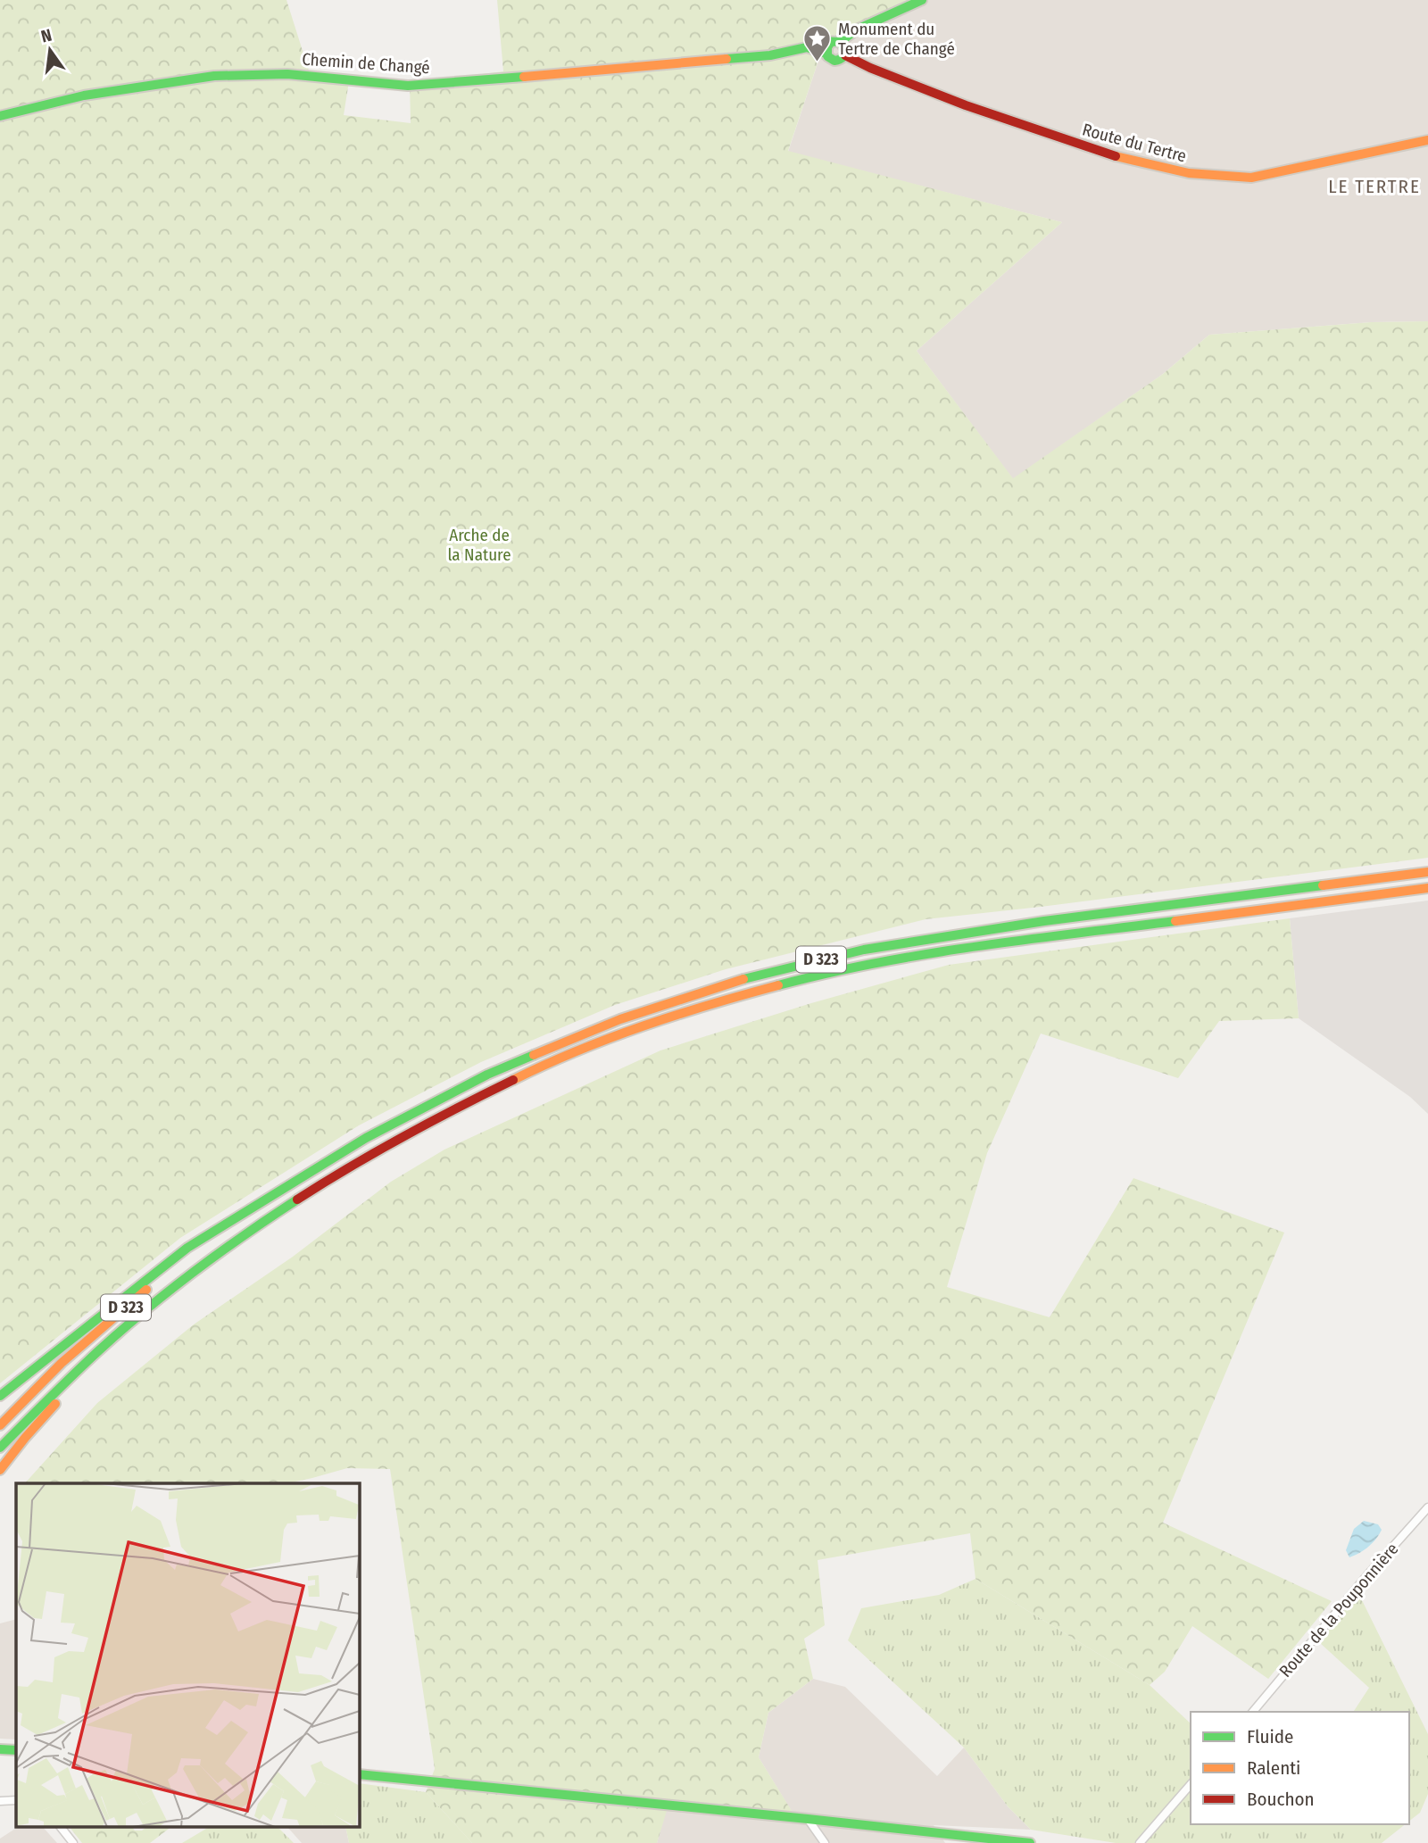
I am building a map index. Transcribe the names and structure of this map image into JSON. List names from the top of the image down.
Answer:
{
  "streets": {
    "main road": ["Chemin de Changé", "Route du Tertre", "D 323"],
    "street": ["Route de la Pouponnière"]
  },
  "crossings": [
    ["Chemin de Changé", "Route du Tertre"]
  ],
  "districts": ["LE TERTRE"],
  "parks": ["Arche de la Nature"],
  "places": {
    "place": ["Monument du Tertre de Changé"]
  },
  "legend": ["Fluide", "Ralenti", "Bouchon"],
  "north": "top"
}
